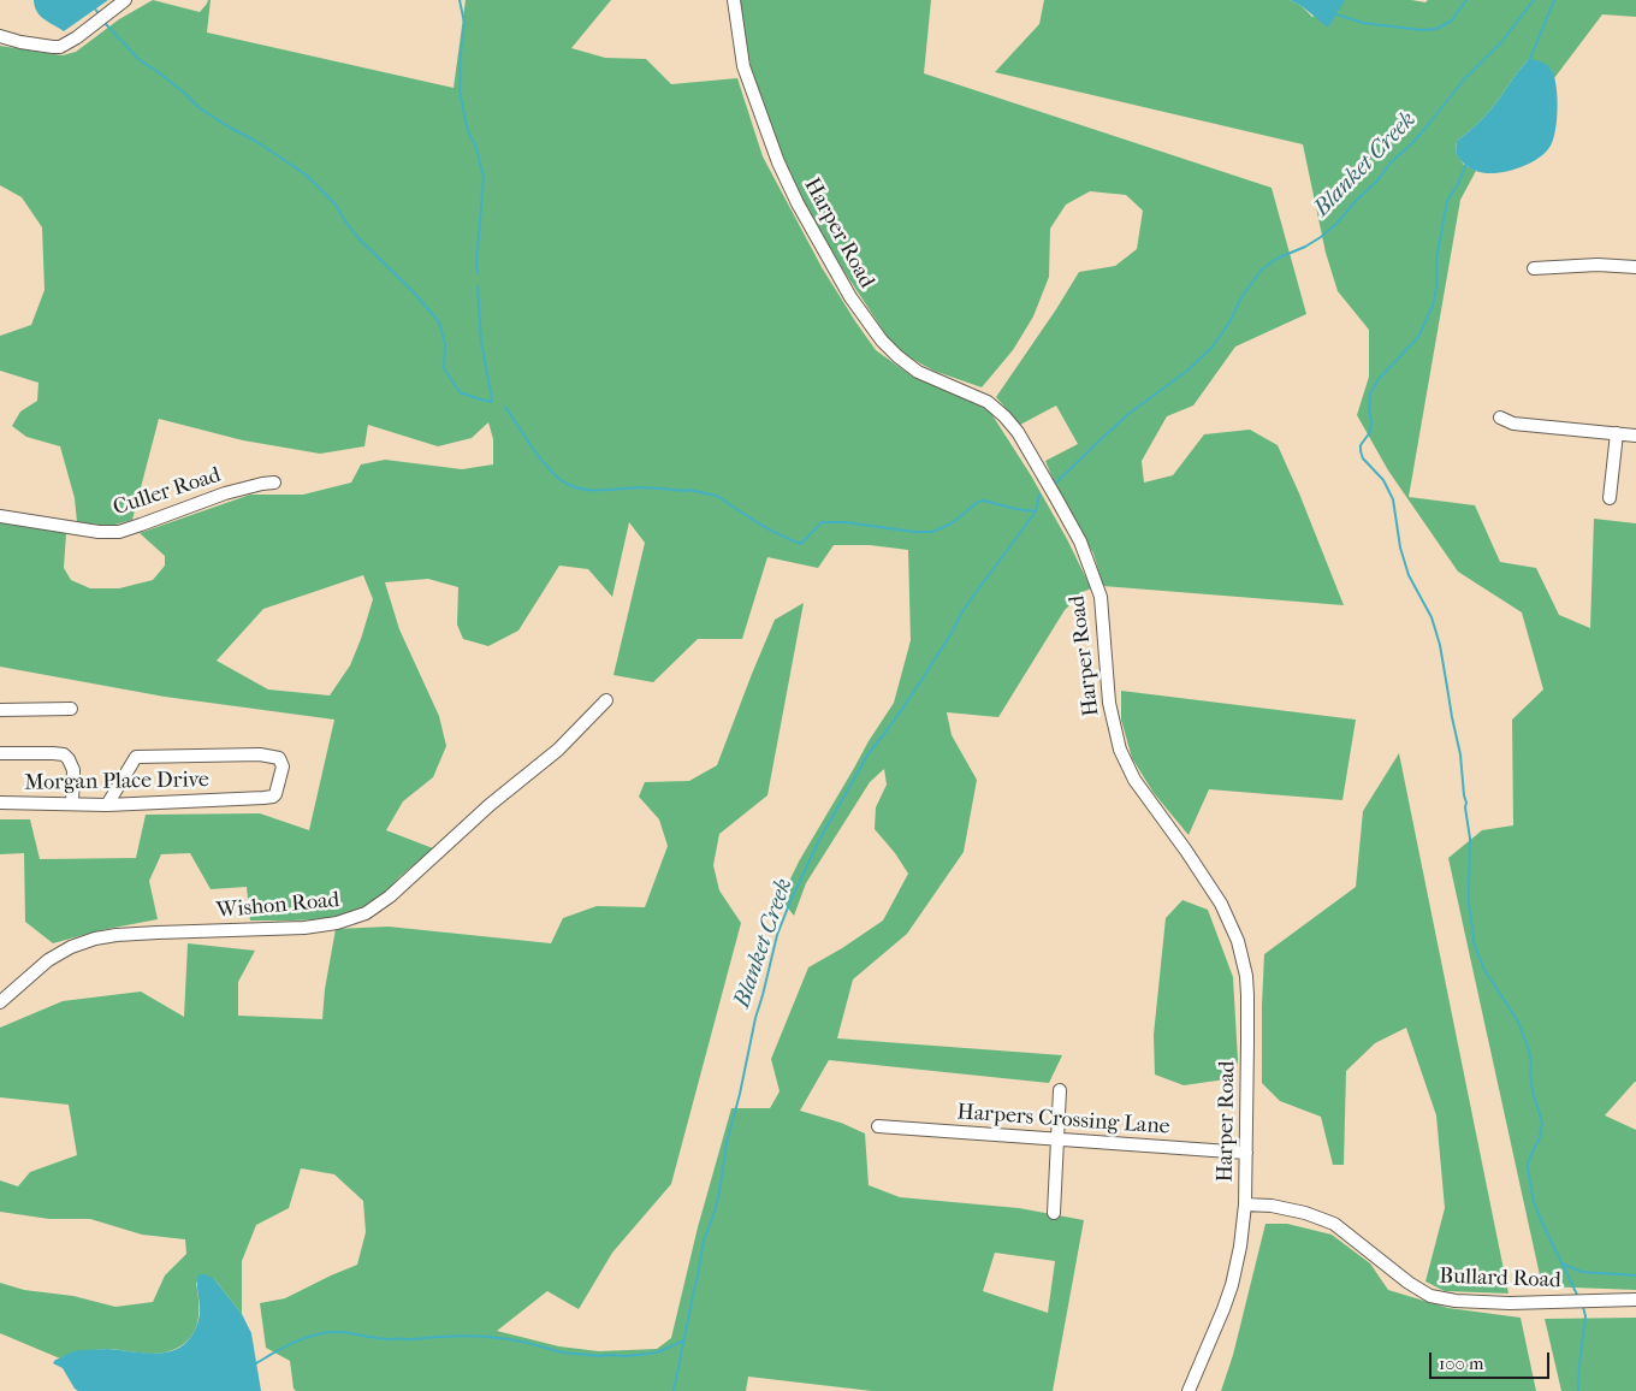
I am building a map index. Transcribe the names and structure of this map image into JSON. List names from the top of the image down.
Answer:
{
  "streets": {
    "street": [
      "Harper Road",
      "Culler Road",
      "Morgan Place Drive",
      "Wishon Road",
      "Harpers Crossing Lane",
      "Bullard Road"
    ]
  },
  "crossings": [
    ["Harper Road", "Harpers Crossing Lane"],
    ["Harper Road", "Bullard Road"]
  ],
  "water": ["Blanket Creek"],
  "scale_bar": "100 m"
}
